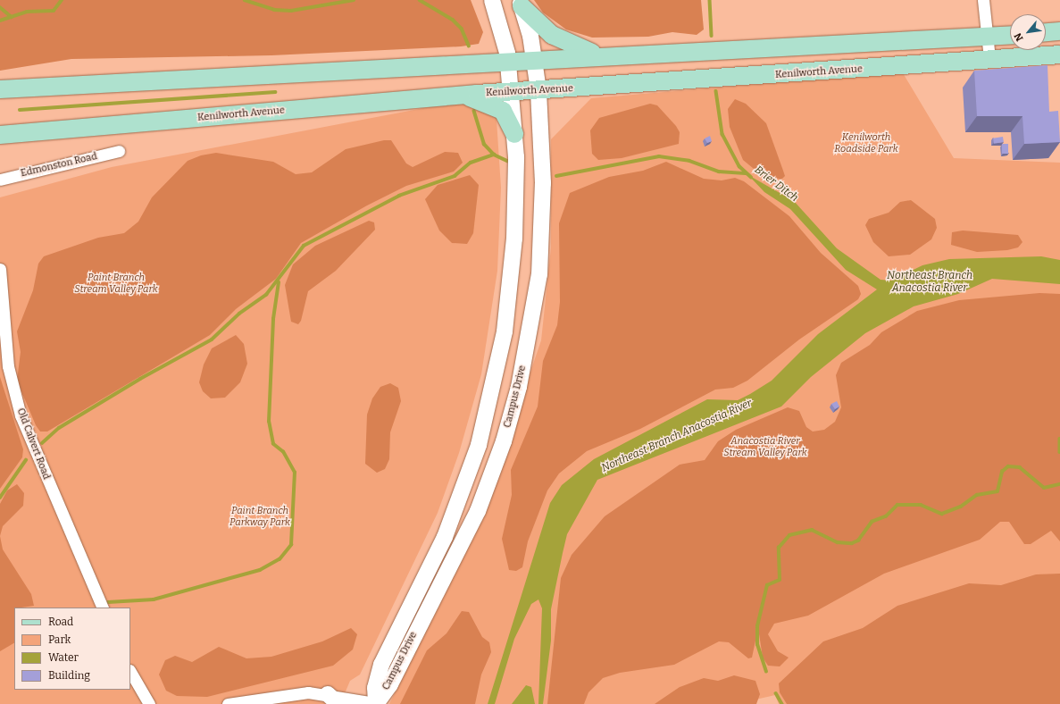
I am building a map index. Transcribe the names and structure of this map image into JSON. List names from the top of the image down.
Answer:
{
  "streets": {
    "main road": ["Kenilworth Avenue", "Campus Drive"],
    "street": ["Edmonston Road", "Old Calvert Road"]
  },
  "crossings": [
    ["Kenilworth Avenue", "Campus Drive"]
  ],
  "water": ["Brier Ditch", "Northeast Branch Anacostia River"],
  "parks": [
    "Kenilworth Roadside Park",
    "Paint Branch Stream Valley Park",
    "Anacostia River Stream Valley Park",
    "Paint Branch Parkway Park"
  ],
  "legend": [
    "Road",
    "Park",
    "Water",
    "Building"
  ],
  "north": "bottom left"
}
